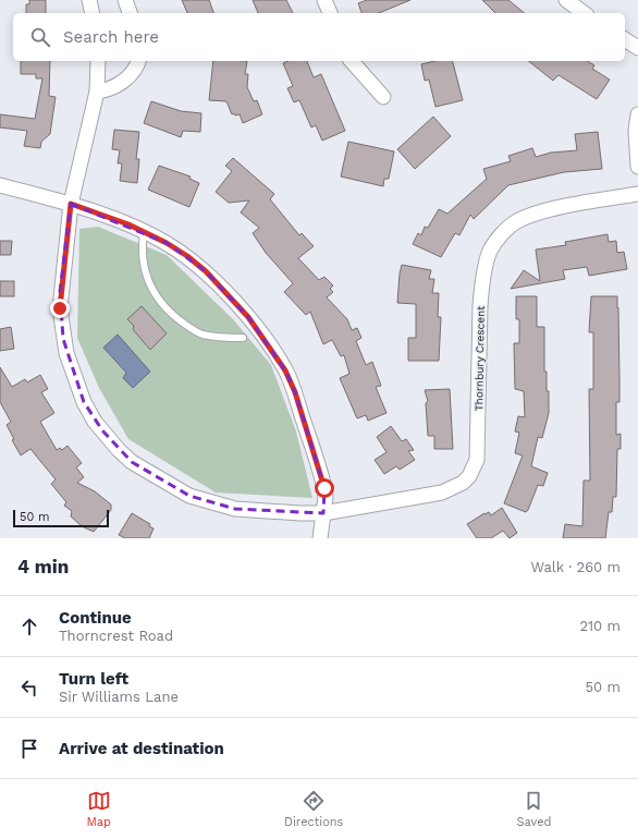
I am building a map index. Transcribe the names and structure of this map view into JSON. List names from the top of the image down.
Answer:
{
  "streets": {
    "street": ["Thornbury Crescent"]
  },
  "scale_bar": "50 m",
  "page": {
    "search": "Search here",
    "scale": "50 m",
    "heading": ["4 min", "Walk · 260 m"],
    "list": [
      ["Continue", "Thorncrest Road", "210 m"],
      ["Turn left", "Sir Williams Lane", "50 m"],
      "Arrive at destination"
    ],
    "nav": ["Map", "Directions", "Saved"]
  }
}
